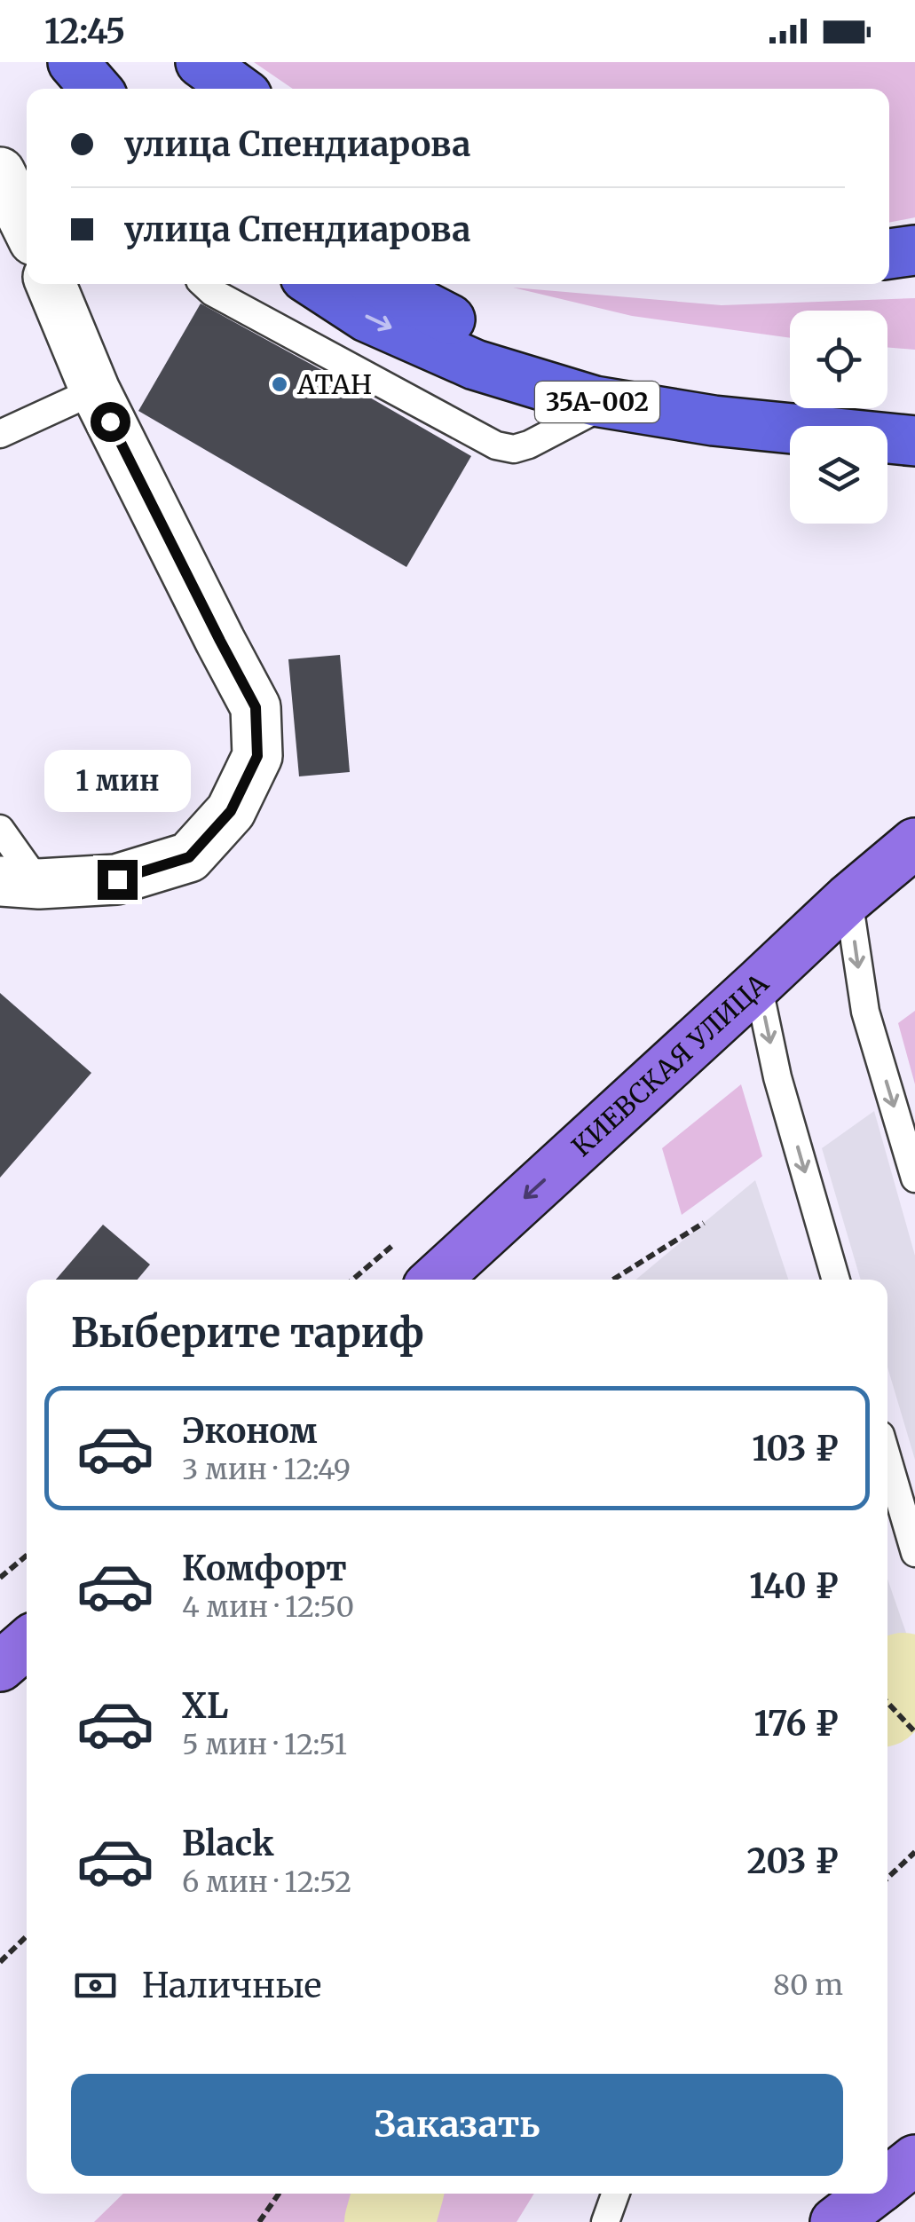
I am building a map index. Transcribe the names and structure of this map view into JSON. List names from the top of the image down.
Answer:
{
  "streets": {
    "highway": ["35А-002"],
    "main road": ["КИЕВСКАЯ УЛИЦА"]
  },
  "one_way": ["КИЕВСКАЯ УЛИЦА"],
  "places": ["АТАН"],
  "page": {
    "status": "12:45",
    "banner": ["улица Спендиарова", "улица Спендиарова"],
    "bubble": "1 мин",
    "heading": "Выберите тариф",
    "list": [
      {
        "name": "Эконом",
        "note": "3 мин · 12:49",
        "value": "103 ₽"
      },
      {
        "name": "Комфорт",
        "note": "4 мин · 12:50",
        "value": "140 ₽"
      },
      {
        "name": "XL",
        "note": "5 мин · 12:51",
        "value": "176 ₽"
      },
      {
        "name": "Black",
        "note": "6 мин · 12:52",
        "value": "203 ₽"
      }
    ],
    "pay": ["Наличные", "80 m"],
    "buttons": "Заказать"
  }
}
